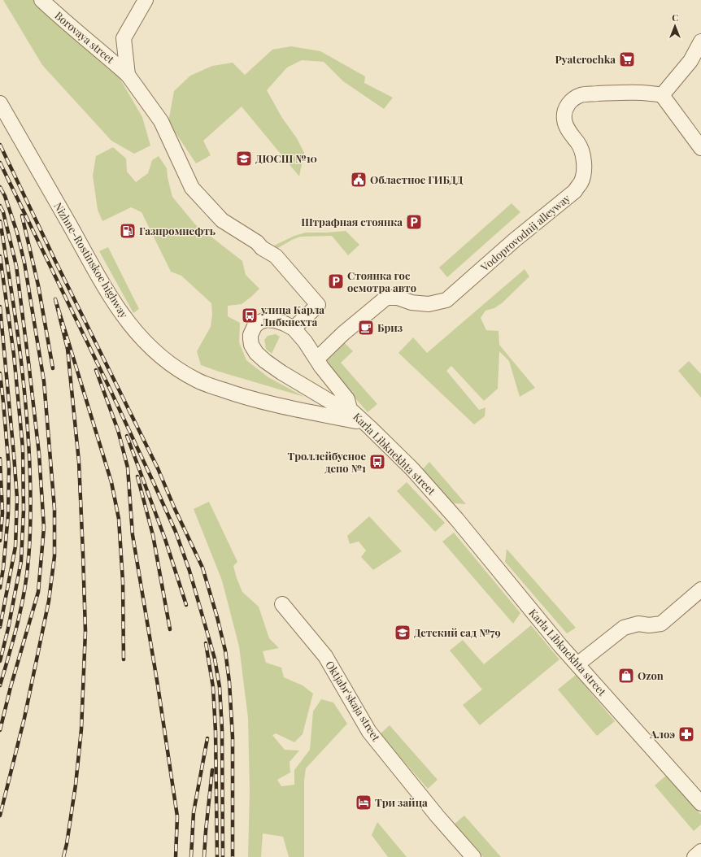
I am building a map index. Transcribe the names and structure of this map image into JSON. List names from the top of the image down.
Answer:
{
  "streets": {
    "street": [
      "Borovaya street",
      "Vodoprovodnij alleyway",
      "Nizhne-Rostinskoe highway",
      "Karla Libknekhta street",
      "Oktjabr'skaja street"
    ]
  },
  "crossings": [
    ["Vodoprovodnij alleyway", "Karla Libknekhta street"],
    ["Nizhne-Rostinskoe highway", "Karla Libknekhta street"]
  ],
  "places": {
    "supermarket": ["Pyaterochka"],
    "school or university": ["ДЮСШ №10", "Детский сад №79"],
    "public building": ["Областное ГИБДД"],
    "parking": ["Штрафная стоянка", "Стоянка гос осмотра авто"],
    "fuel station": ["Газпромнефть"],
    "bus stop": ["улица Карла Либкнехта", "Троллейбусное депо №1"],
    "cafe": ["Бриз"],
    "shop": ["Ozon"],
    "pharmacy": ["Алоэ"],
    "hotel": ["Три зайца"]
  },
  "north": "top"
}
